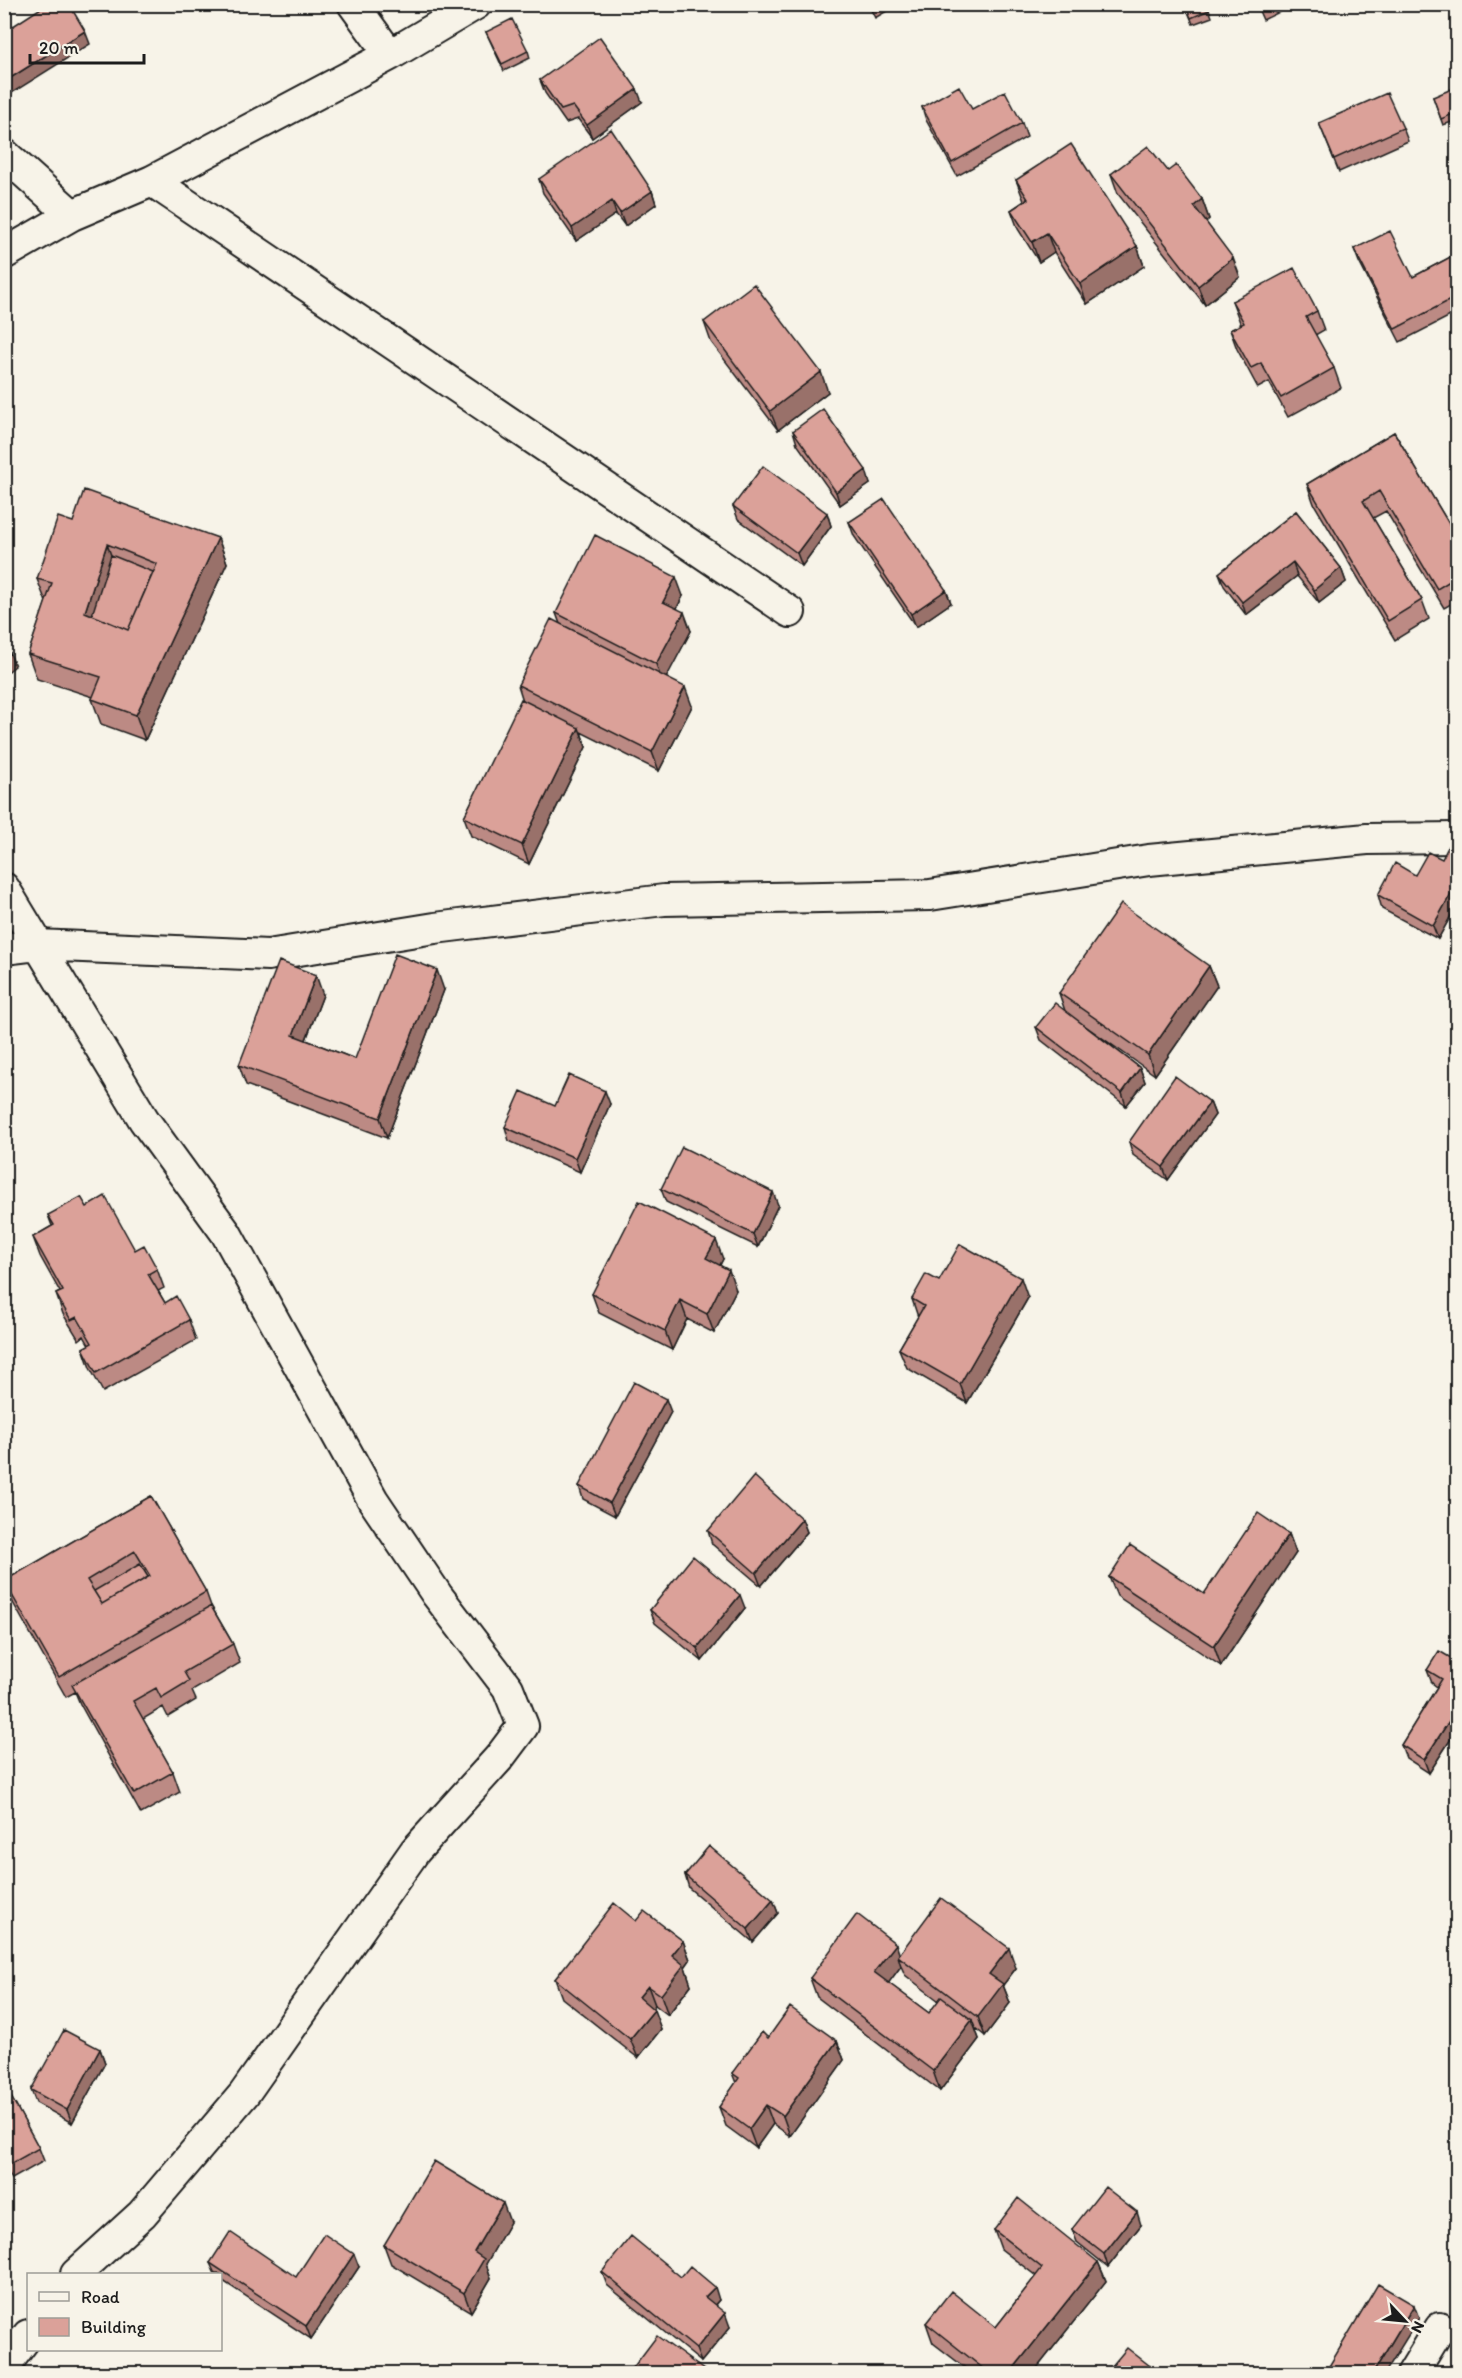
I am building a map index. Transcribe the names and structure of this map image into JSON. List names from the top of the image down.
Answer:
{
  "legend": ["Road", "Building"],
  "scale_bar": "20 m",
  "north": "bottom right"
}
